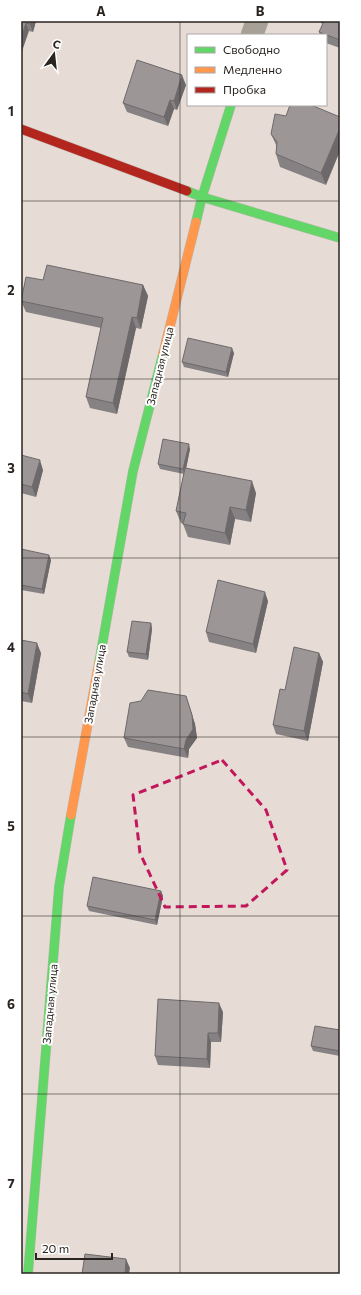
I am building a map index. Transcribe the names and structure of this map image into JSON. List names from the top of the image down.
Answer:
{
  "streets": {
    "street": ["Западная улица"]
  },
  "legend": ["Свободно", "Медленно", "Пробка"],
  "scale_bar": "20 m",
  "north": "top",
  "grid": {
    "columns": ["A", "B"],
    "rows": [
      "1",
      "2",
      "3",
      "4",
      "5",
      "6",
      "7"
    ]
  }
}
